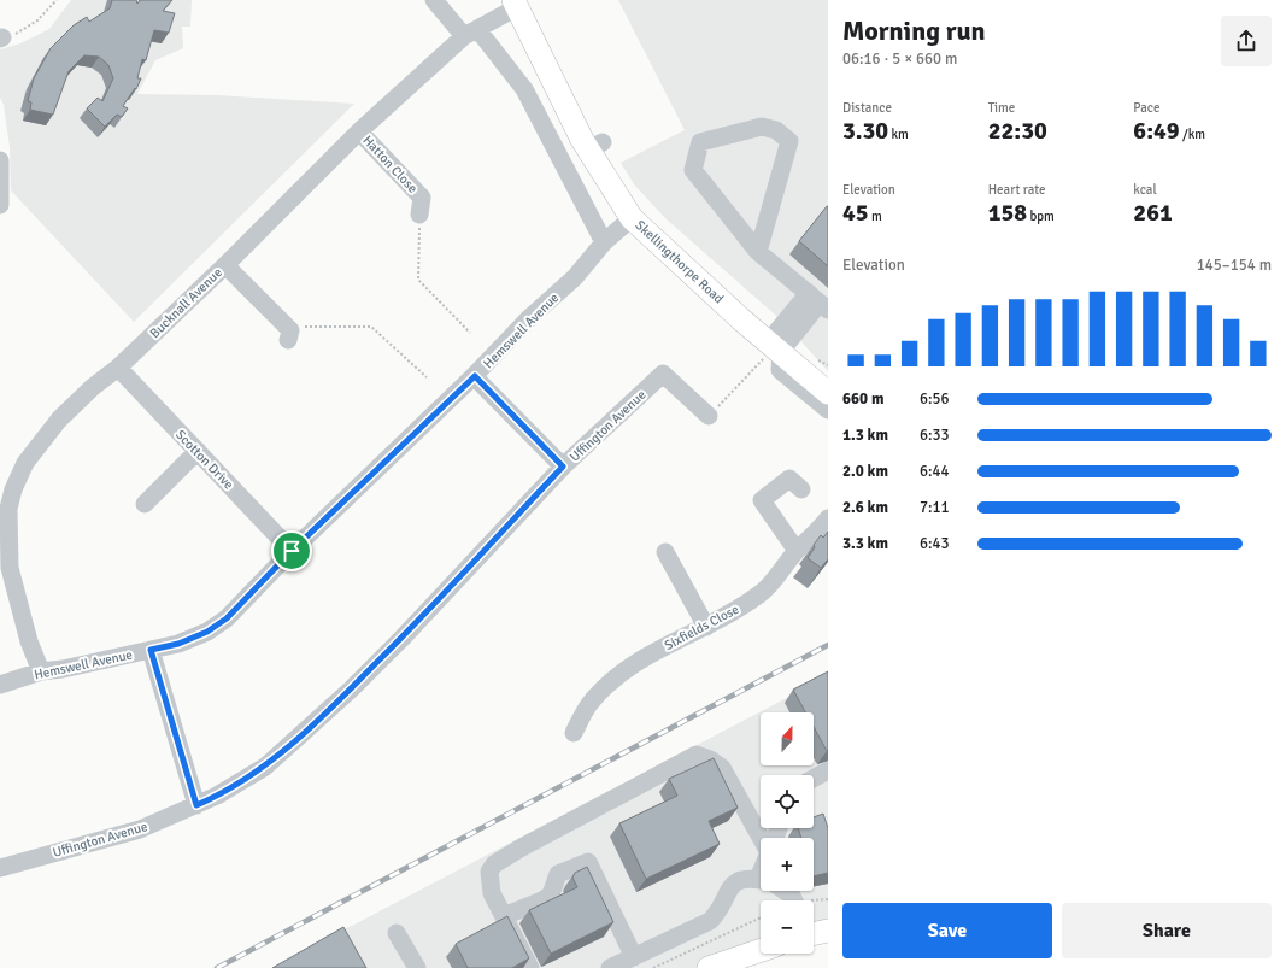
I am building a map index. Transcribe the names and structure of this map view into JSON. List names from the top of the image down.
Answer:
{
  "streets": {
    "main road": ["Skellingthorpe Road"],
    "street": [
      "Hatton Close",
      "Bucknall Avenue",
      "Hemswell Avenue",
      "Uffington Avenue",
      "Scotton Drive",
      "Sixfields Close"
    ]
  },
  "crossings": [
    ["Hatton Close", "Bucknall Avenue"],
    ["Skellingthorpe Road", "Bucknall Avenue"],
    ["Skellingthorpe Road", "Hemswell Avenue"],
    ["Bucknall Avenue", "Hemswell Avenue"],
    ["Bucknall Avenue", "Scotton Drive"],
    ["Hemswell Avenue", "Scotton Drive"]
  ],
  "north": "top",
  "page": {
    "heading": ["Morning run", "06:16 · 5 × 660 m"],
    "stats": [
      ["Distance", "3.30 km"],
      ["Time", "22:30"],
      ["Pace", "6:49 /km"],
      ["Elevation", "45 m"],
      ["Heart rate", "158 bpm"],
      ["kcal", "261"]
    ],
    "chart": ["Elevation", "145–154 m"],
    "list": [
      {
        "name": "660 m",
        "note": "6:56"
      },
      {
        "name": "1.3 km",
        "note": "6:33"
      },
      {
        "name": "2.0 km",
        "note": "6:44"
      },
      {
        "name": "2.6 km",
        "note": "7:11"
      },
      {
        "name": "3.3 km",
        "note": "6:43"
      }
    ],
    "map_buttons": ["+", "−"],
    "buttons": ["Save", "Share"]
  }
}
